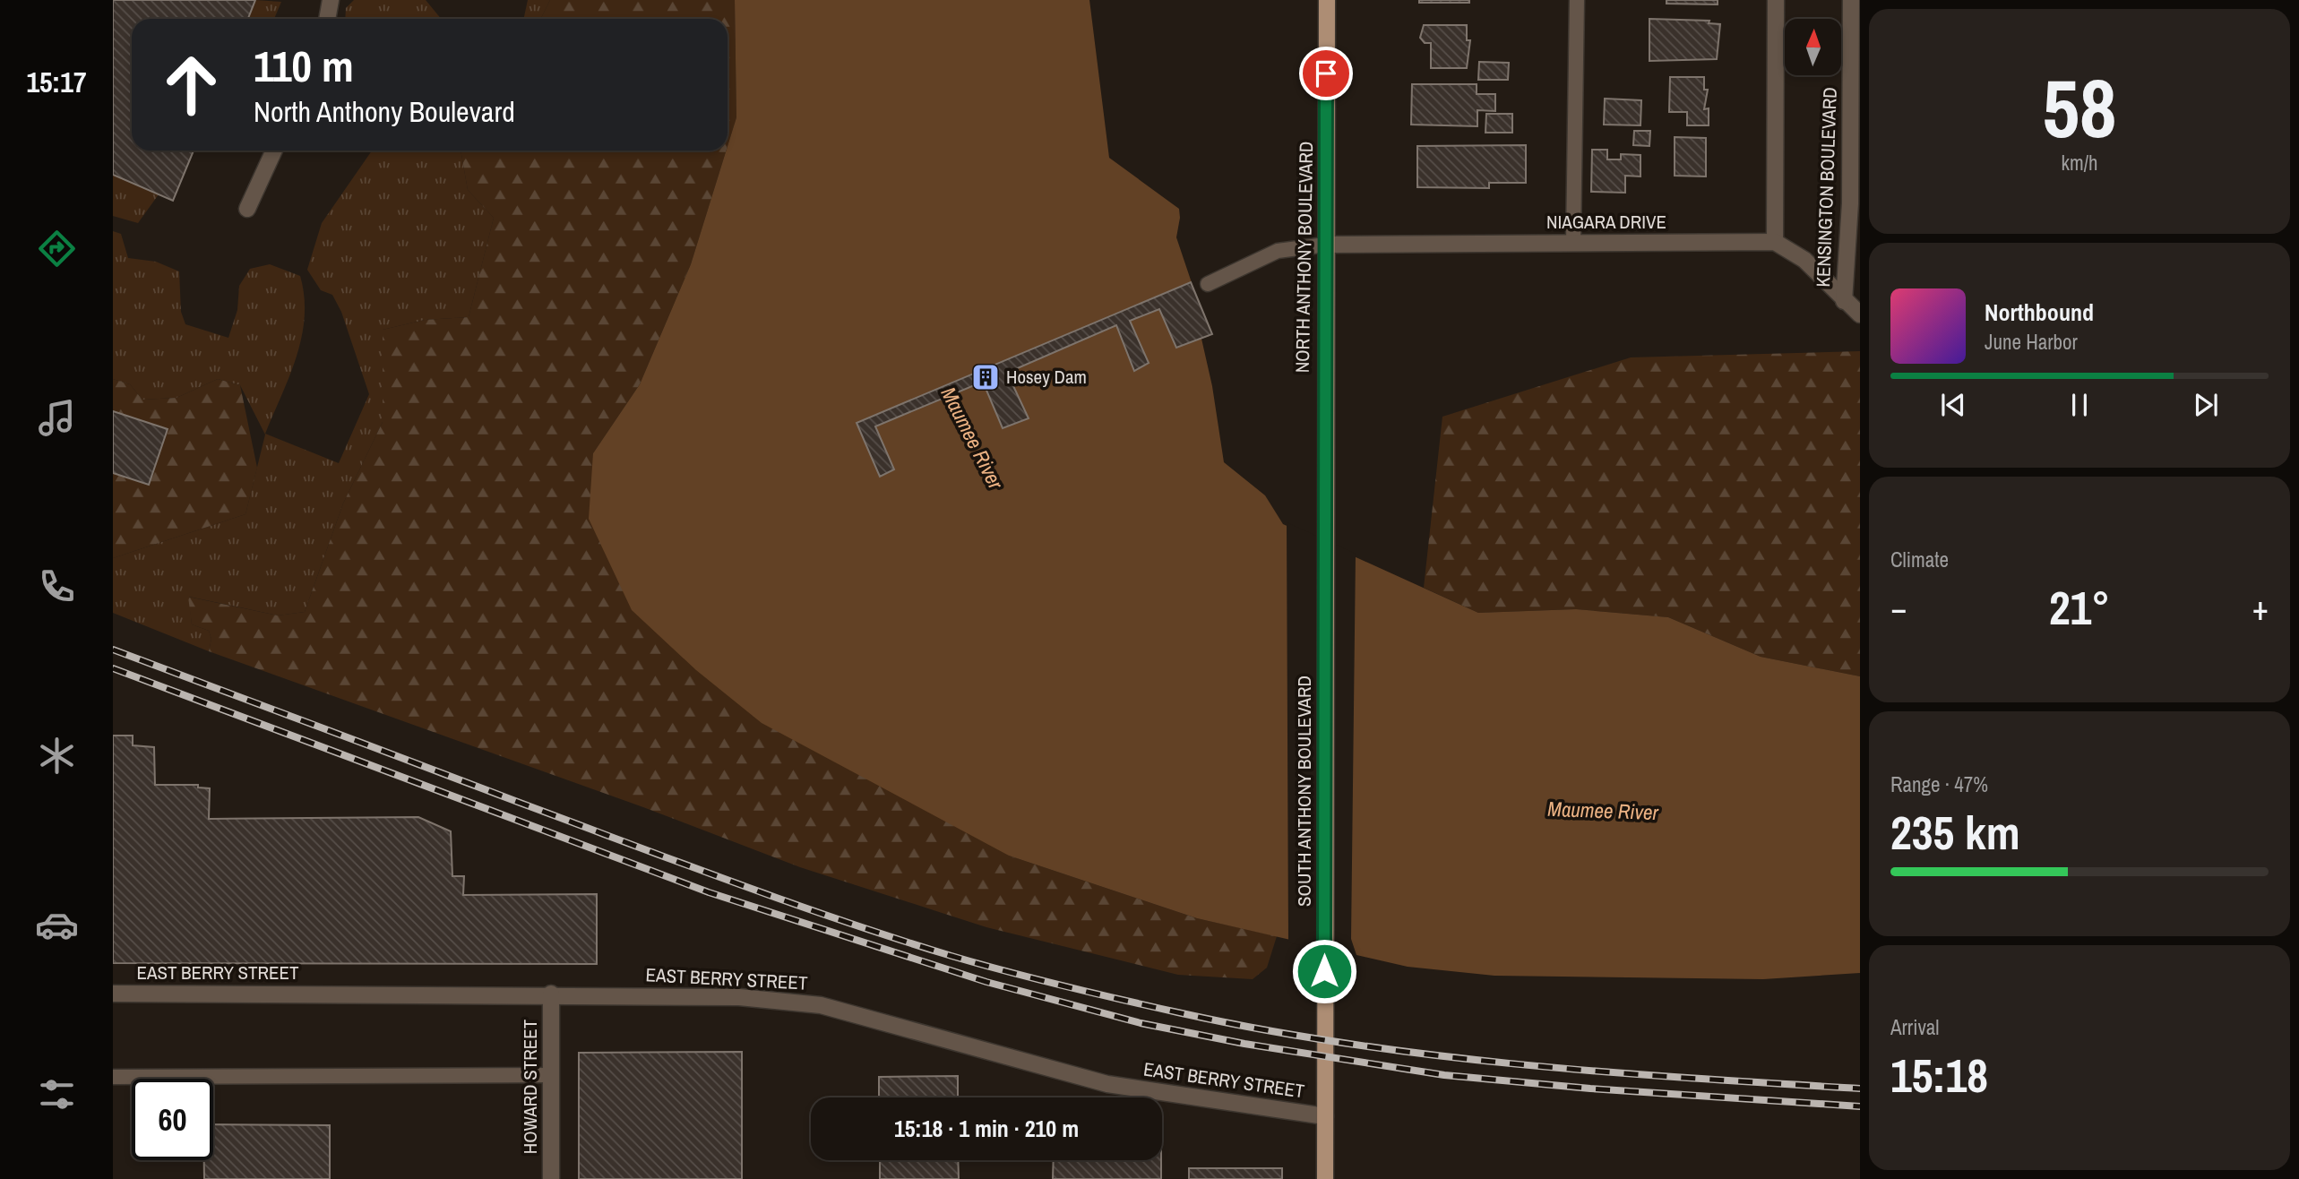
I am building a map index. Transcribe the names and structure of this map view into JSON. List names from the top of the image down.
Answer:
{
  "streets": {
    "main road": ["NORTH ANTHONY BOULEVARD", "SOUTH ANTHONY BOULEVARD"],
    "street": [
      "KENSINGTON BOULEVARD",
      "NIAGARA DRIVE",
      "EAST BERRY STREET",
      "HOWARD STREET"
    ]
  },
  "crossings": [
    ["NIAGARA DRIVE", "NORTH ANTHONY BOULEVARD"],
    ["NORTH ANTHONY BOULEVARD", "SOUTH ANTHONY BOULEVARD"],
    ["SOUTH ANTHONY BOULEVARD", "EAST BERRY STREET"],
    ["EAST BERRY STREET", "HOWARD STREET"]
  ],
  "water": ["Maumee River"],
  "places": {
    "building": ["Hosey Dam"]
  },
  "north": "top",
  "page": {
    "tabs": "15:17",
    "tile": [
      ["58", "km/h"],
      "Climate",
      ["Range · 47%", "235 km"],
      ["Arrival", "15:18"]
    ],
    "turn": ["110 m", "North Anthony Boulevard"],
    "song": ["Northbound", "June Harbor"],
    "heat": ["−", "21°", "+"],
    "limit": "60",
    "trip": "15:18 · 1 min · 210 m"
  }
}
